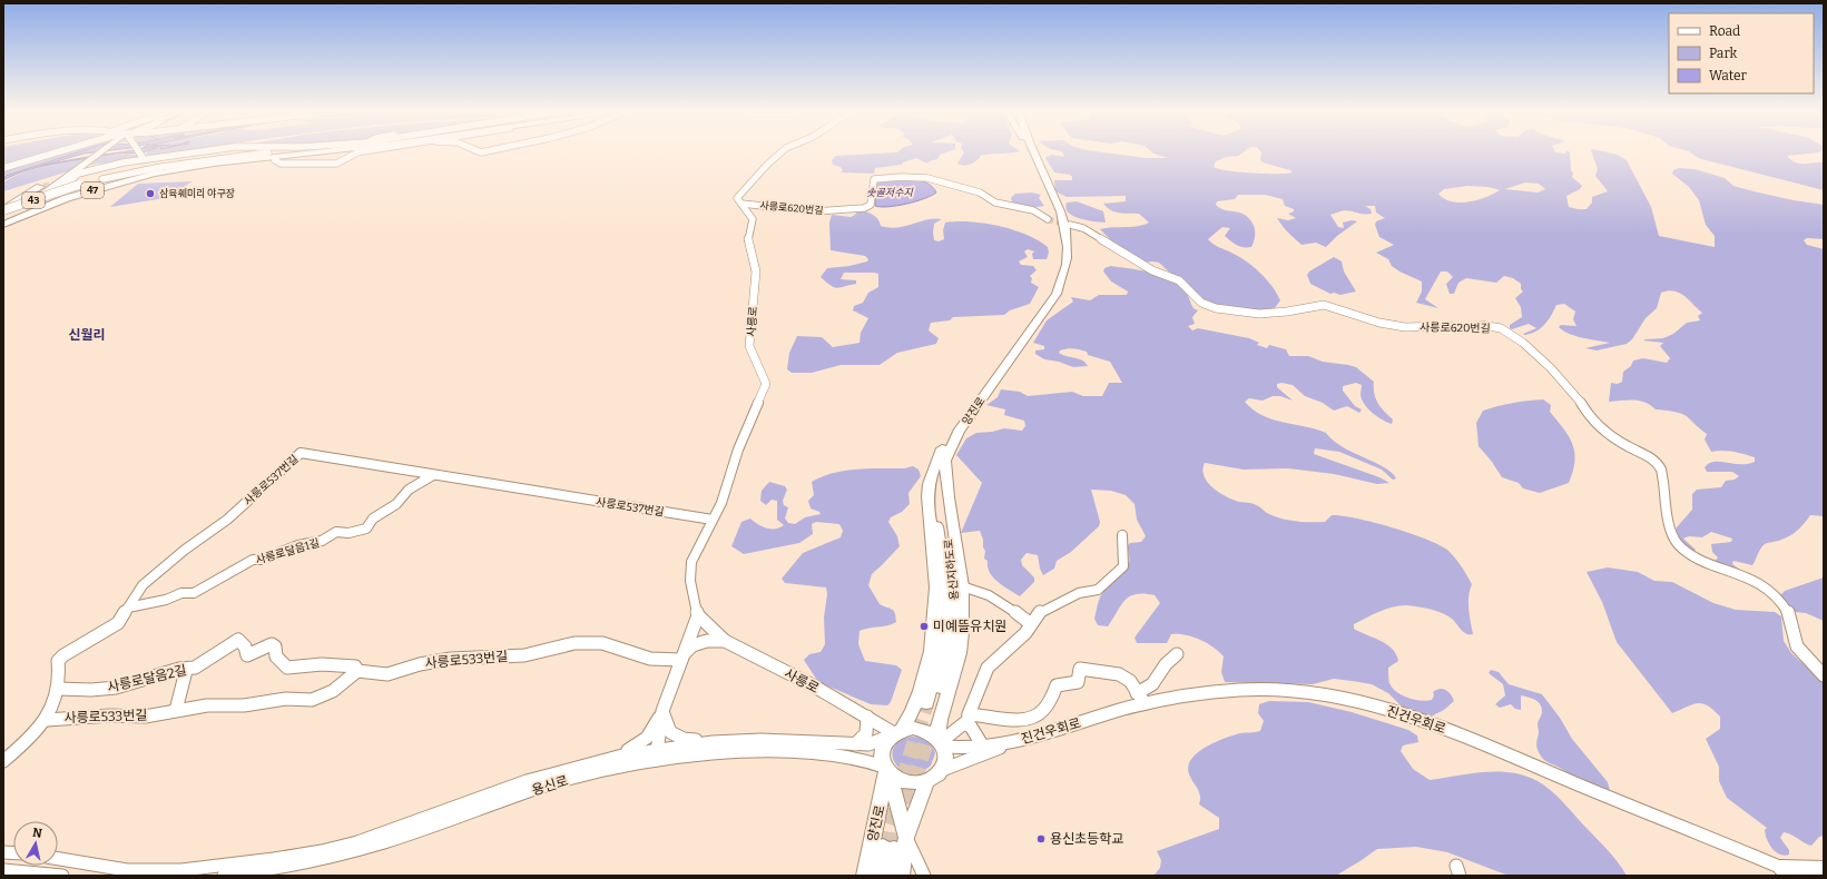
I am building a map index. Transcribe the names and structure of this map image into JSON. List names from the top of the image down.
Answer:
{
  "streets": {
    "highway": ["47", "43"],
    "main road": ["양진로", "용신지하도로"],
    "street": [
      "사릉로620번길",
      "사릉로",
      "사릉로537번길",
      "사릉로달음1길",
      "사릉로533번길",
      "사릉로달음2길",
      "진건우회로",
      "용신로"
    ]
  },
  "crossings": [
    ["사릉로620번길", "사릉로"],
    ["사릉로", "양진로"],
    ["사릉로", "사릉로537번길"],
    ["사릉로", "진건우회로"],
    ["사릉로", "용신로"],
    ["양진로", "용신지하도로"],
    ["양진로", "진건우회로"],
    ["양진로", "용신로"],
    ["사릉로537번길", "사릉로달음1길"],
    ["사릉로537번길", "사릉로533번길"],
    ["사릉로537번길", "사릉로달음2길"],
    ["사릉로533번길", "사릉로달음2길"],
    ["진건우회로", "용신로"]
  ],
  "districts": ["신월리"],
  "water": ["솟골저수지"],
  "places": ["삼육훼미리 야구장", "미예뜰유치원", "용신초등학교"],
  "legend": ["Road", "Park", "Water"],
  "north": "top"
}
